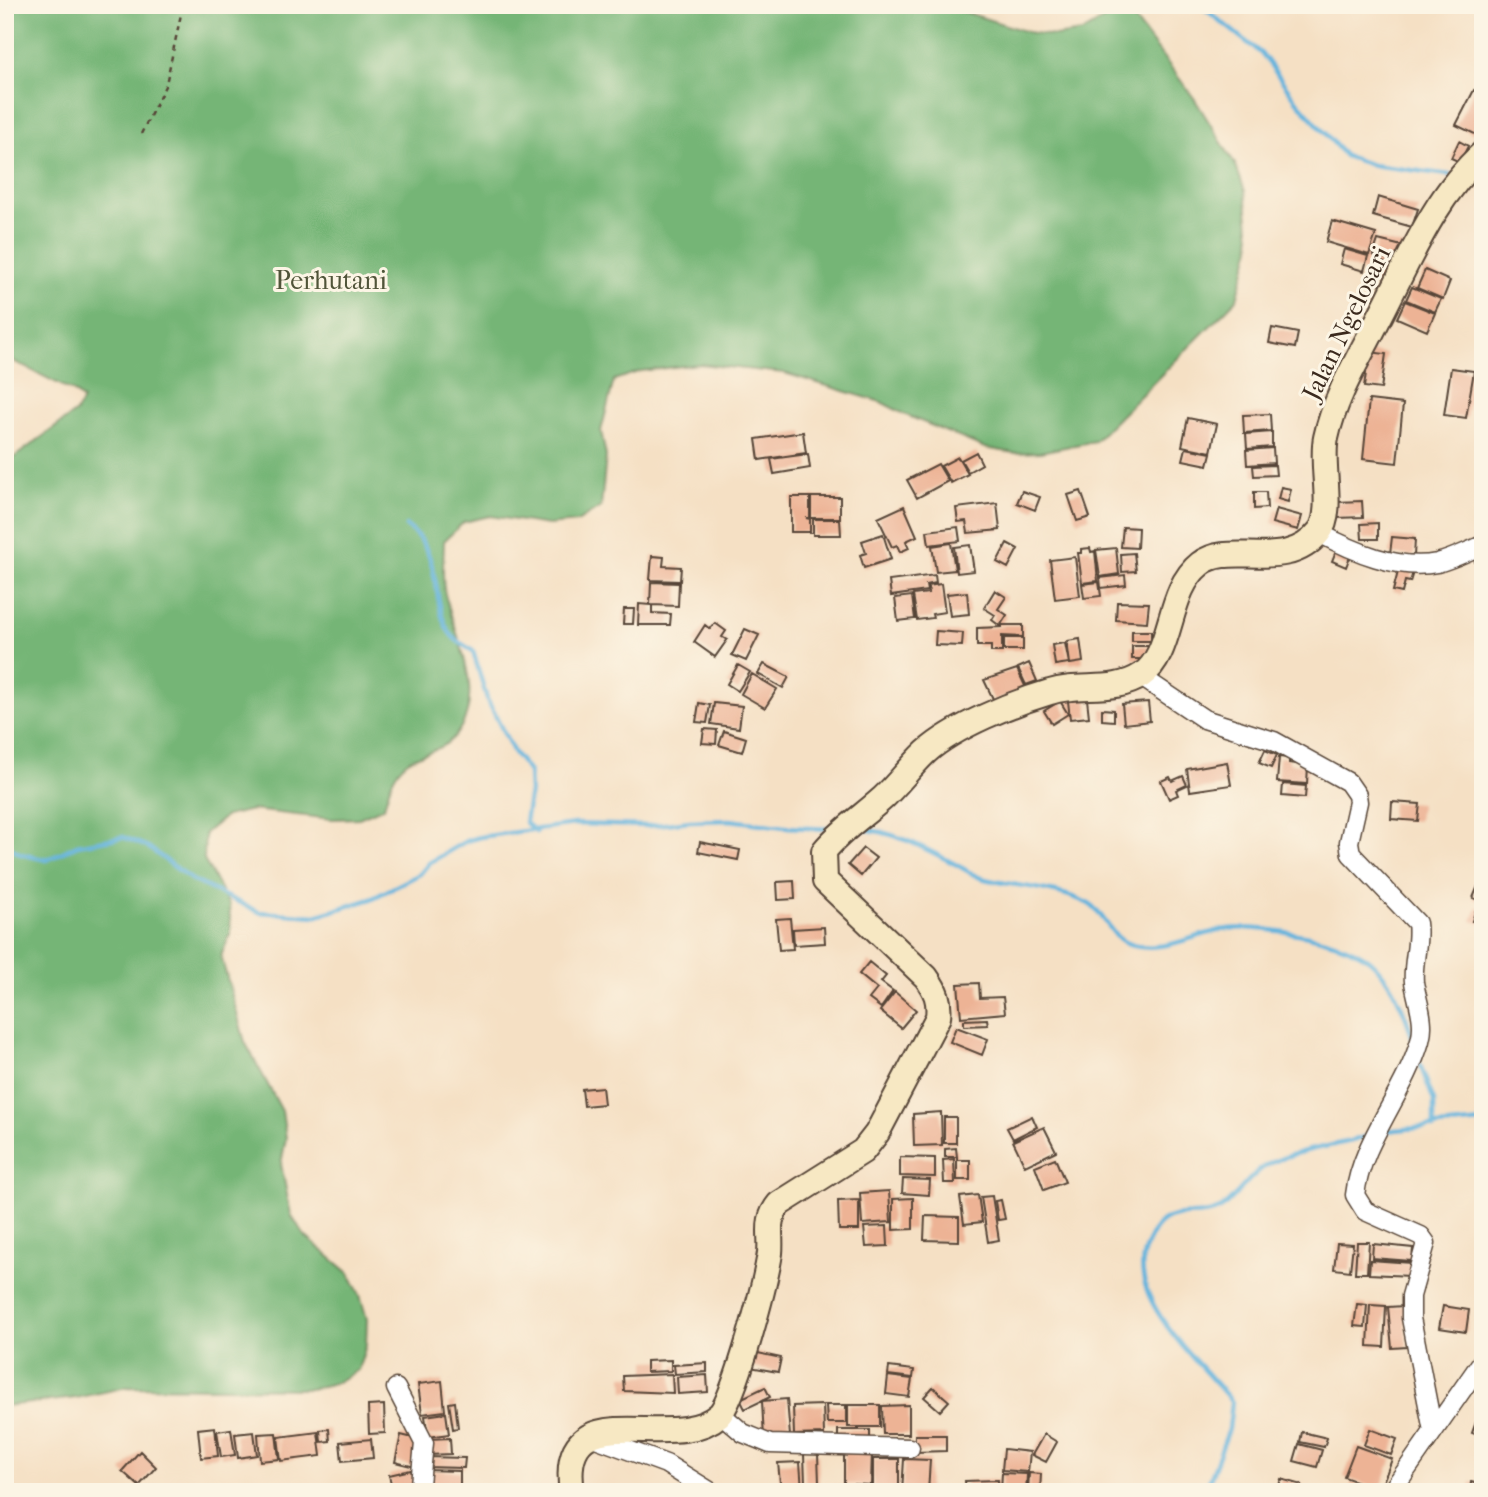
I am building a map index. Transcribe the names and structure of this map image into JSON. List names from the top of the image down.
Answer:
{
  "streets": {
    "street": ["Jalan Ngelosari"]
  },
  "parks": ["Perhutani"]
}
